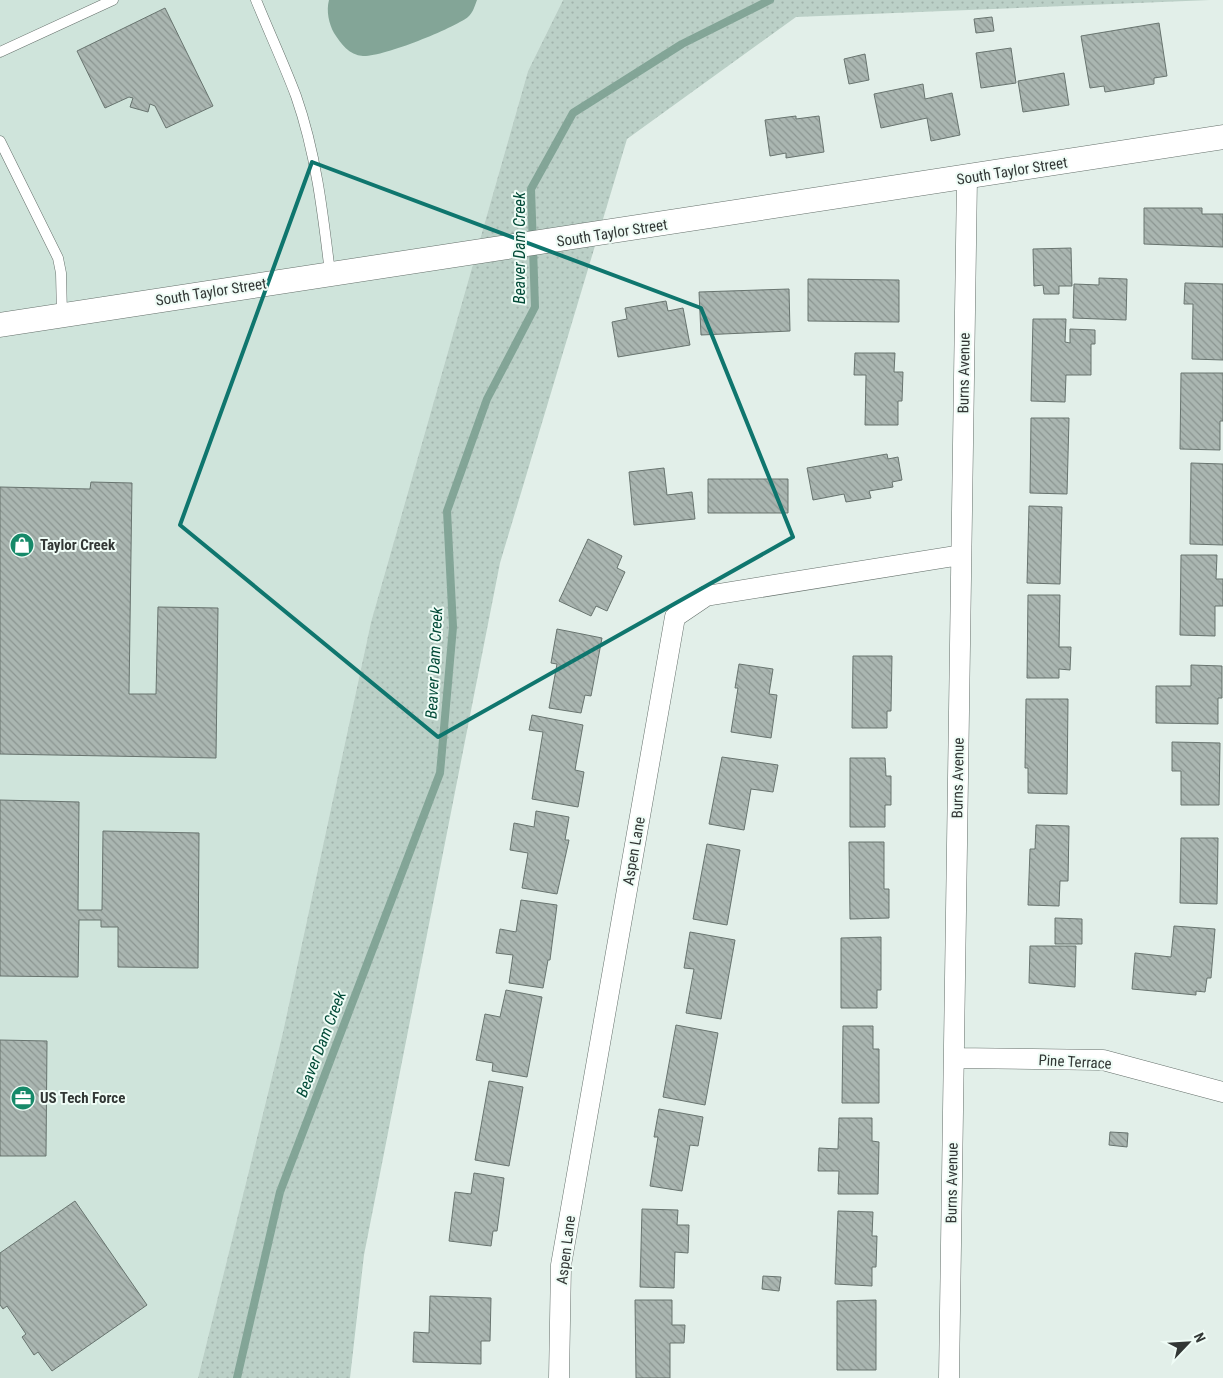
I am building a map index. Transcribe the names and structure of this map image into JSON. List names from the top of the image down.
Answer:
{
  "streets": {
    "street": [
      "South Taylor Street",
      "Burns Avenue",
      "Aspen Lane",
      "Pine Terrace"
    ]
  },
  "crossings": [
    ["South Taylor Street", "Burns Avenue"],
    ["Burns Avenue", "Aspen Lane"],
    ["Burns Avenue", "Pine Terrace"]
  ],
  "water": ["Beaver Dam Creek"],
  "places": {
    "shop": ["Taylor Creek"],
    "office": ["US Tech Force"]
  },
  "north": "top right"
}
